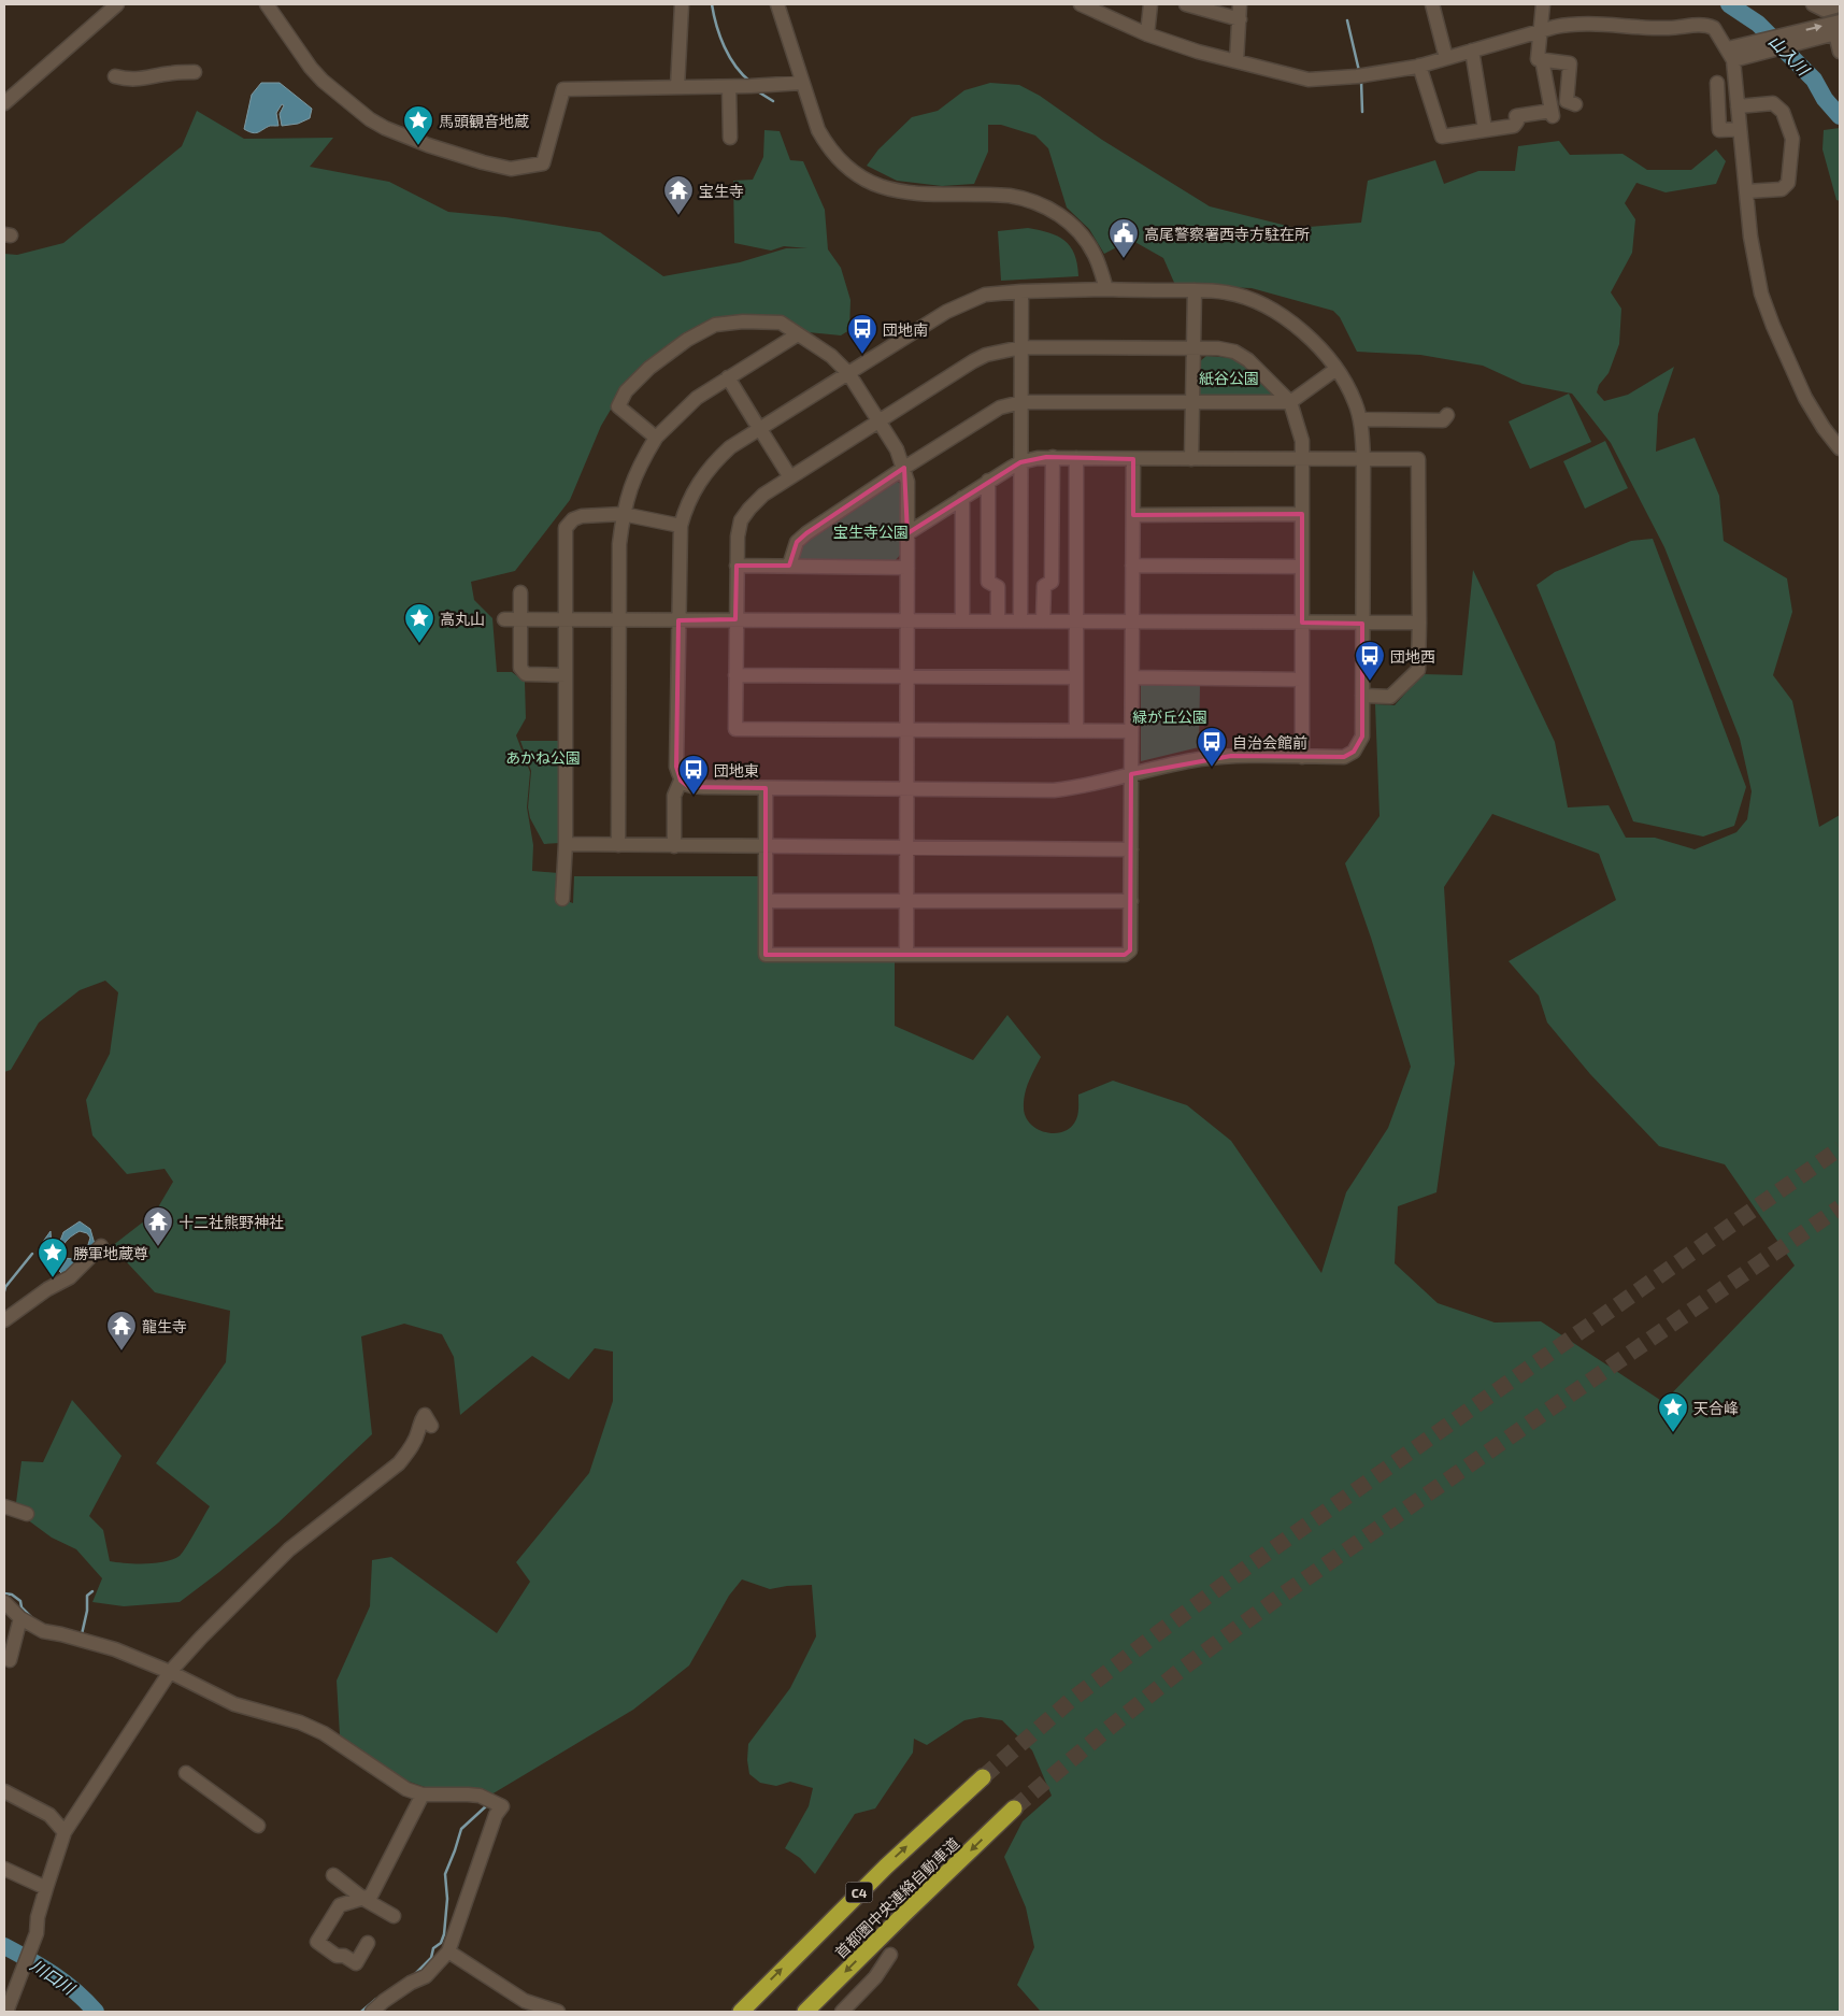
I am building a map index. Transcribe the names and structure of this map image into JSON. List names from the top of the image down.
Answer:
{
  "streets": {
    "highway": ["C4", "首都圏中央連絡自動車道"]
  },
  "water": ["山入川", "川口川"],
  "parks": [
    "紙谷公園",
    "宝生寺公園",
    "緑が丘公園",
    "あかね公園"
  ],
  "places": {
    "place": [
      "馬頭観音地蔵",
      "高丸山",
      "勝軍地蔵尊",
      "天合峰"
    ],
    "temple": ["宝生寺", "十二社熊野神社", "龍生寺"],
    "public building": ["高尾警察署西寺方駐在所"],
    "bus stop": [
      "団地南",
      "団地西",
      "自治会館前",
      "団地東"
    ]
  }
}
